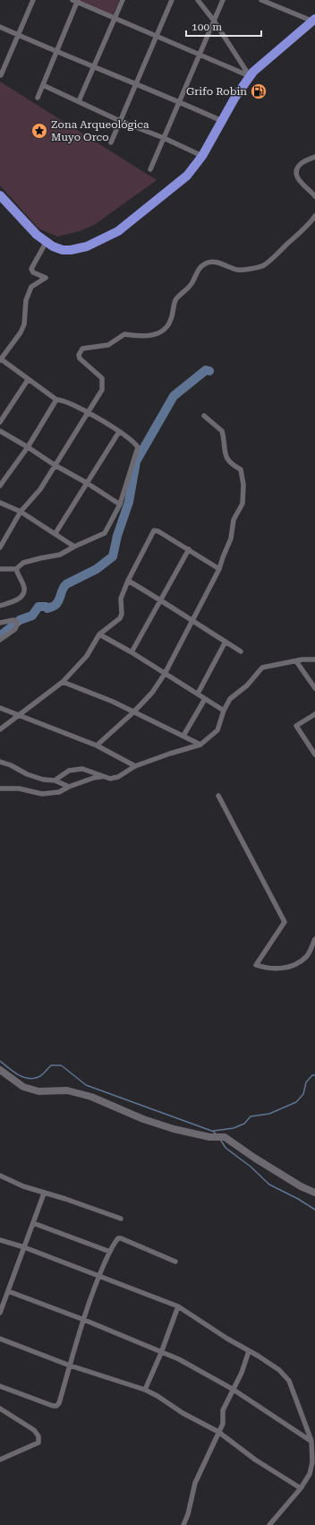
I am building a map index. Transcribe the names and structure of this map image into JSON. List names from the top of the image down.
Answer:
{
  "places": {
    "fuel station": ["Grifo Robin"],
    "place": ["Zona Arqueológica Muyo Orco"]
  },
  "scale_bar": "100 m"
}
